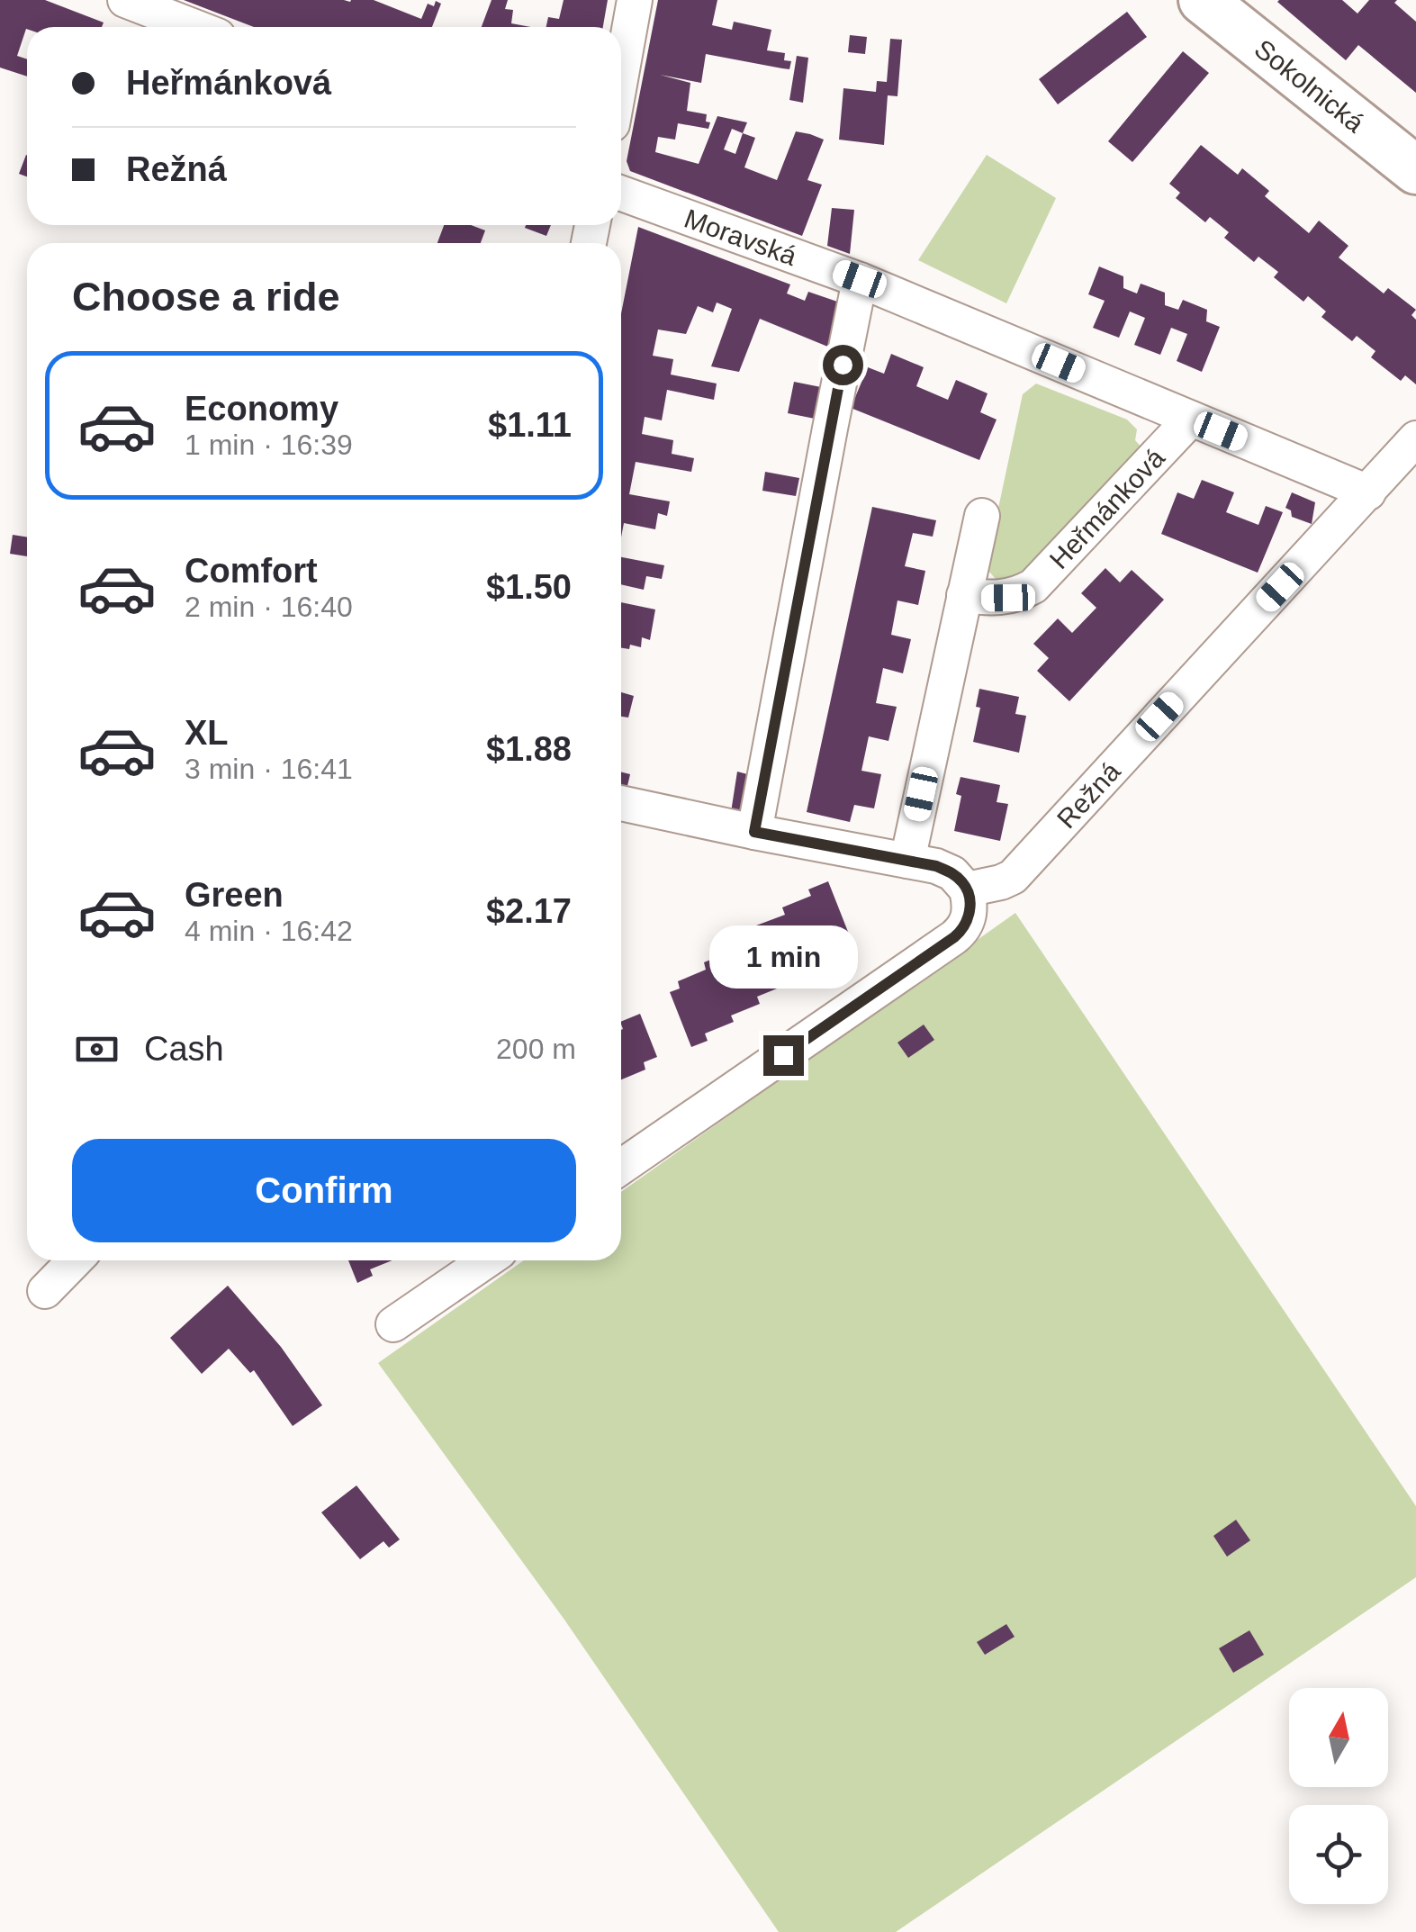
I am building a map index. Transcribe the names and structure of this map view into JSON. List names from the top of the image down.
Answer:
{
  "streets": {
    "main road": ["Sokolnická"],
    "street": ["Moravská", "Heřmánková", "Režná"]
  },
  "crossings": [
    ["Moravská", "Heřmánková"],
    ["Moravská", "Režná"]
  ],
  "north": "top",
  "page": {
    "banner": ["Heřmánková", "Režná"],
    "heading": "Choose a ride",
    "list": [
      {
        "name": "Economy",
        "note": "1 min · 16:39",
        "value": "$1.11"
      },
      {
        "name": "Comfort",
        "note": "2 min · 16:40",
        "value": "$1.50"
      },
      {
        "name": "XL",
        "note": "3 min · 16:41",
        "value": "$1.88"
      },
      {
        "name": "Green",
        "note": "4 min · 16:42",
        "value": "$2.17"
      }
    ],
    "bubble": "1 min",
    "pay": ["Cash", "200 m"],
    "buttons": "Confirm"
  }
}
